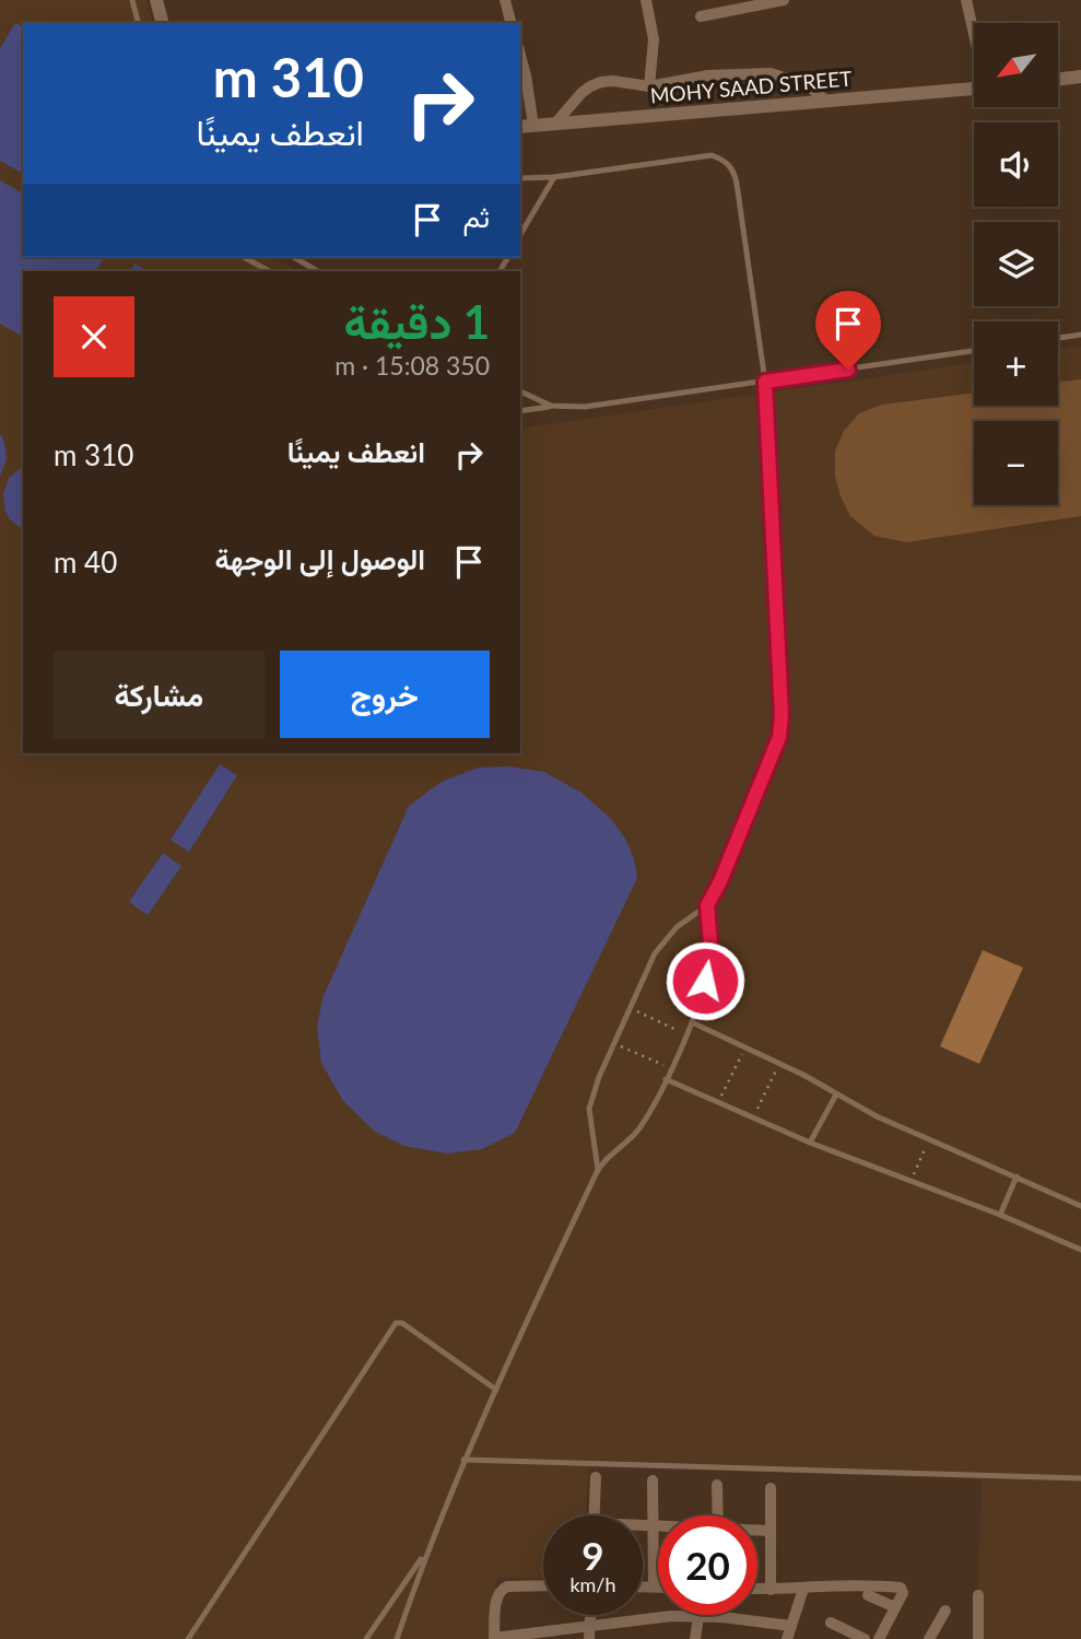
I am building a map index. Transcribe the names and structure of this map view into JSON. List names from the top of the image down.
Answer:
{
  "streets": {
    "street": ["MOHY SAAD STREET"]
  },
  "north": "bottom left",
  "page": {
    "map_buttons": ["+", "−"],
    "turn": ["310 m", "انعطف يمينًا"],
    "then": "ثم",
    "heading": ["1 دقيقة", "350 m · 15:08"],
    "list": [
      {
        "name": "انعطف يمينًا",
        "value": "310 m"
      },
      {
        "name": "الوصول إلى الوجهة",
        "value": "40 m"
      }
    ],
    "buttons": ["خروج", "مشاركة"],
    "speed": "9 km/h",
    "limit": "20"
  }
}
